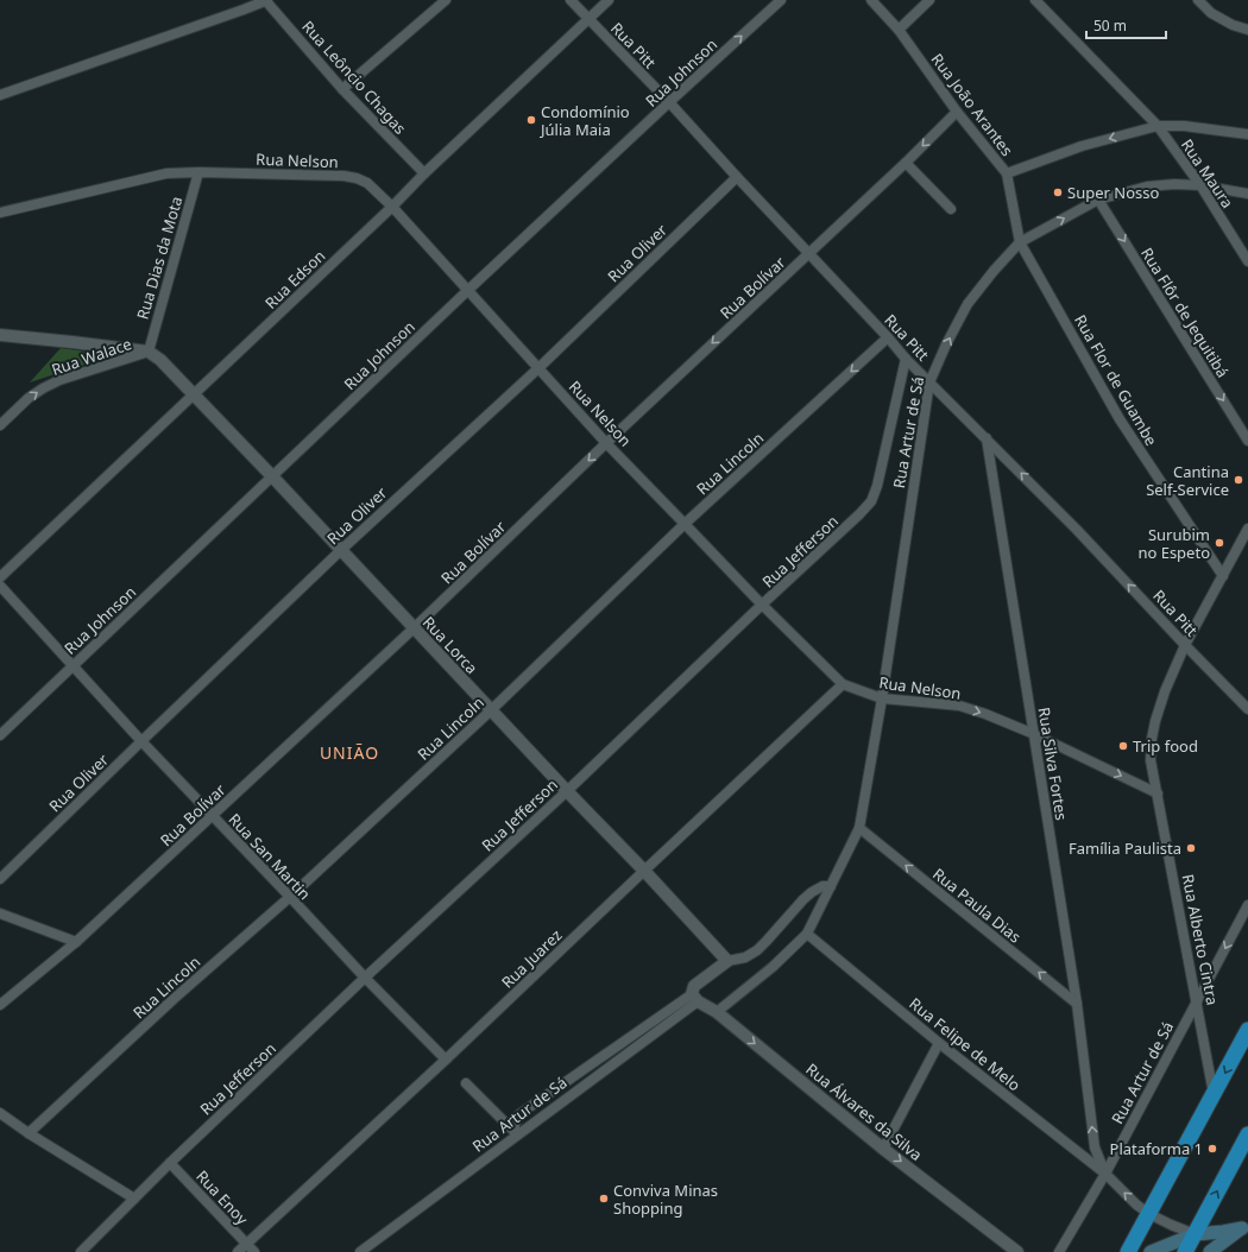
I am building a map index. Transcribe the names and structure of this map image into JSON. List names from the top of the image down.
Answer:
{
  "streets": {
    "street": [
      "Rua Pitt",
      "Rua Johnson",
      "Rua Leôncio Chagas",
      "Rua João Arantes",
      "Rua Nelson",
      "Rua Maura",
      "Rua Oliver",
      "Rua Dias da Mota",
      "Rua Edson",
      "Rua Bolívar",
      "Rua Flôr de Jequitibá",
      "Rua Walace",
      "Rua Flor de Guambe",
      "Rua Artur de Sá",
      "Rua Lincoln",
      "Rua Jefferson",
      "Rua Lorca",
      "Rua Silva Fortes",
      "Rua San Martin",
      "Rua Paula Dias",
      "Rua Alberto Cintra",
      "Rua Juarez",
      "Rua Felipe de Melo",
      "Rua Álvares da Silva",
      "Rua Enoy"
    ]
  },
  "crossings": [
    ["Rua Pitt", "Rua Johnson"],
    ["Rua Pitt", "Rua Oliver"],
    ["Rua Pitt", "Rua Edson"],
    ["Rua Pitt", "Rua Bolívar"],
    ["Rua Pitt", "Rua Artur de Sá"],
    ["Rua Pitt", "Rua Lincoln"],
    ["Rua Pitt", "Rua Jefferson"],
    ["Rua Pitt", "Rua Silva Fortes"],
    ["Rua Pitt", "Rua Alberto Cintra"],
    ["Rua Johnson", "Rua Nelson"],
    ["Rua Johnson", "Rua Lorca"],
    ["Rua Johnson", "Rua San Martin"],
    ["Rua Leôncio Chagas", "Rua Edson"],
    ["Rua João Arantes", "Rua Bolívar"],
    ["Rua João Arantes", "Rua Flor de Guambe"],
    ["Rua João Arantes", "Rua Artur de Sá"],
    ["Rua Nelson", "Rua Oliver"],
    ["Rua Nelson", "Rua Dias da Mota"],
    ["Rua Nelson", "Rua Edson"],
    ["Rua Nelson", "Rua Bolívar"],
    ["Rua Nelson", "Rua Artur de Sá"],
    ["Rua Nelson", "Rua Lincoln"],
    ["Rua Nelson", "Rua Jefferson"],
    ["Rua Nelson", "Rua Silva Fortes"],
    ["Rua Nelson", "Rua Alberto Cintra"],
    ["Rua Nelson", "Rua Juarez"],
    ["Rua Maura", "Rua Artur de Sá"],
    ["Rua Oliver", "Rua Lorca"],
    ["Rua Oliver", "Rua San Martin"],
    ["Rua Dias da Mota", "Rua Walace"],
    ["Rua Dias da Mota", "Rua Lorca"],
    ["Rua Edson", "Rua Lorca"],
    ["Rua Bolívar", "Rua Lorca"],
    ["Rua Bolívar", "Rua San Martin"],
    ["Rua Flôr de Jequitibá", "Rua Artur de Sá"],
    ["Rua Walace", "Rua Lorca"],
    ["Rua Flor de Guambe", "Rua Artur de Sá"],
    ["Rua Flor de Guambe", "Rua Alberto Cintra"],
    ["Rua Artur de Sá", "Rua Lorca"],
    ["Rua Artur de Sá", "Rua Silva Fortes"],
    ["Rua Artur de Sá", "Rua Paula Dias"],
    ["Rua Artur de Sá", "Rua Alberto Cintra"],
    ["Rua Artur de Sá", "Rua Felipe de Melo"],
    ["Rua Artur de Sá", "Rua Álvares da Silva"],
    ["Rua Lincoln", "Rua Lorca"],
    ["Rua Lincoln", "Rua San Martin"],
    ["Rua Jefferson", "Rua Lorca"],
    ["Rua Jefferson", "Rua San Martin"],
    ["Rua Jefferson", "Rua Enoy"],
    ["Rua Lorca", "Rua Juarez"],
    ["Rua Silva Fortes", "Rua Paula Dias"],
    ["Rua Silva Fortes", "Rua Felipe de Melo"],
    ["Rua San Martin", "Rua Juarez"],
    ["Rua Juarez", "Rua Enoy"]
  ],
  "one_way": [
    "Rua Bolívar",
    "Rua Flôr de Jequitibá",
    "Rua Walace",
    "Rua Paula Dias",
    "Rua Álvares da Silva"
  ],
  "districts": ["UNIÃO"],
  "places": [
    "Condomínio Júlia Maia",
    "Super Nosso",
    "Cantina Self-Service",
    "Surubim no Espeto",
    "Trip food",
    "Família Paulista",
    "Plataforma 1",
    "Conviva Minas Shopping"
  ],
  "scale_bar": "50 m"
}
